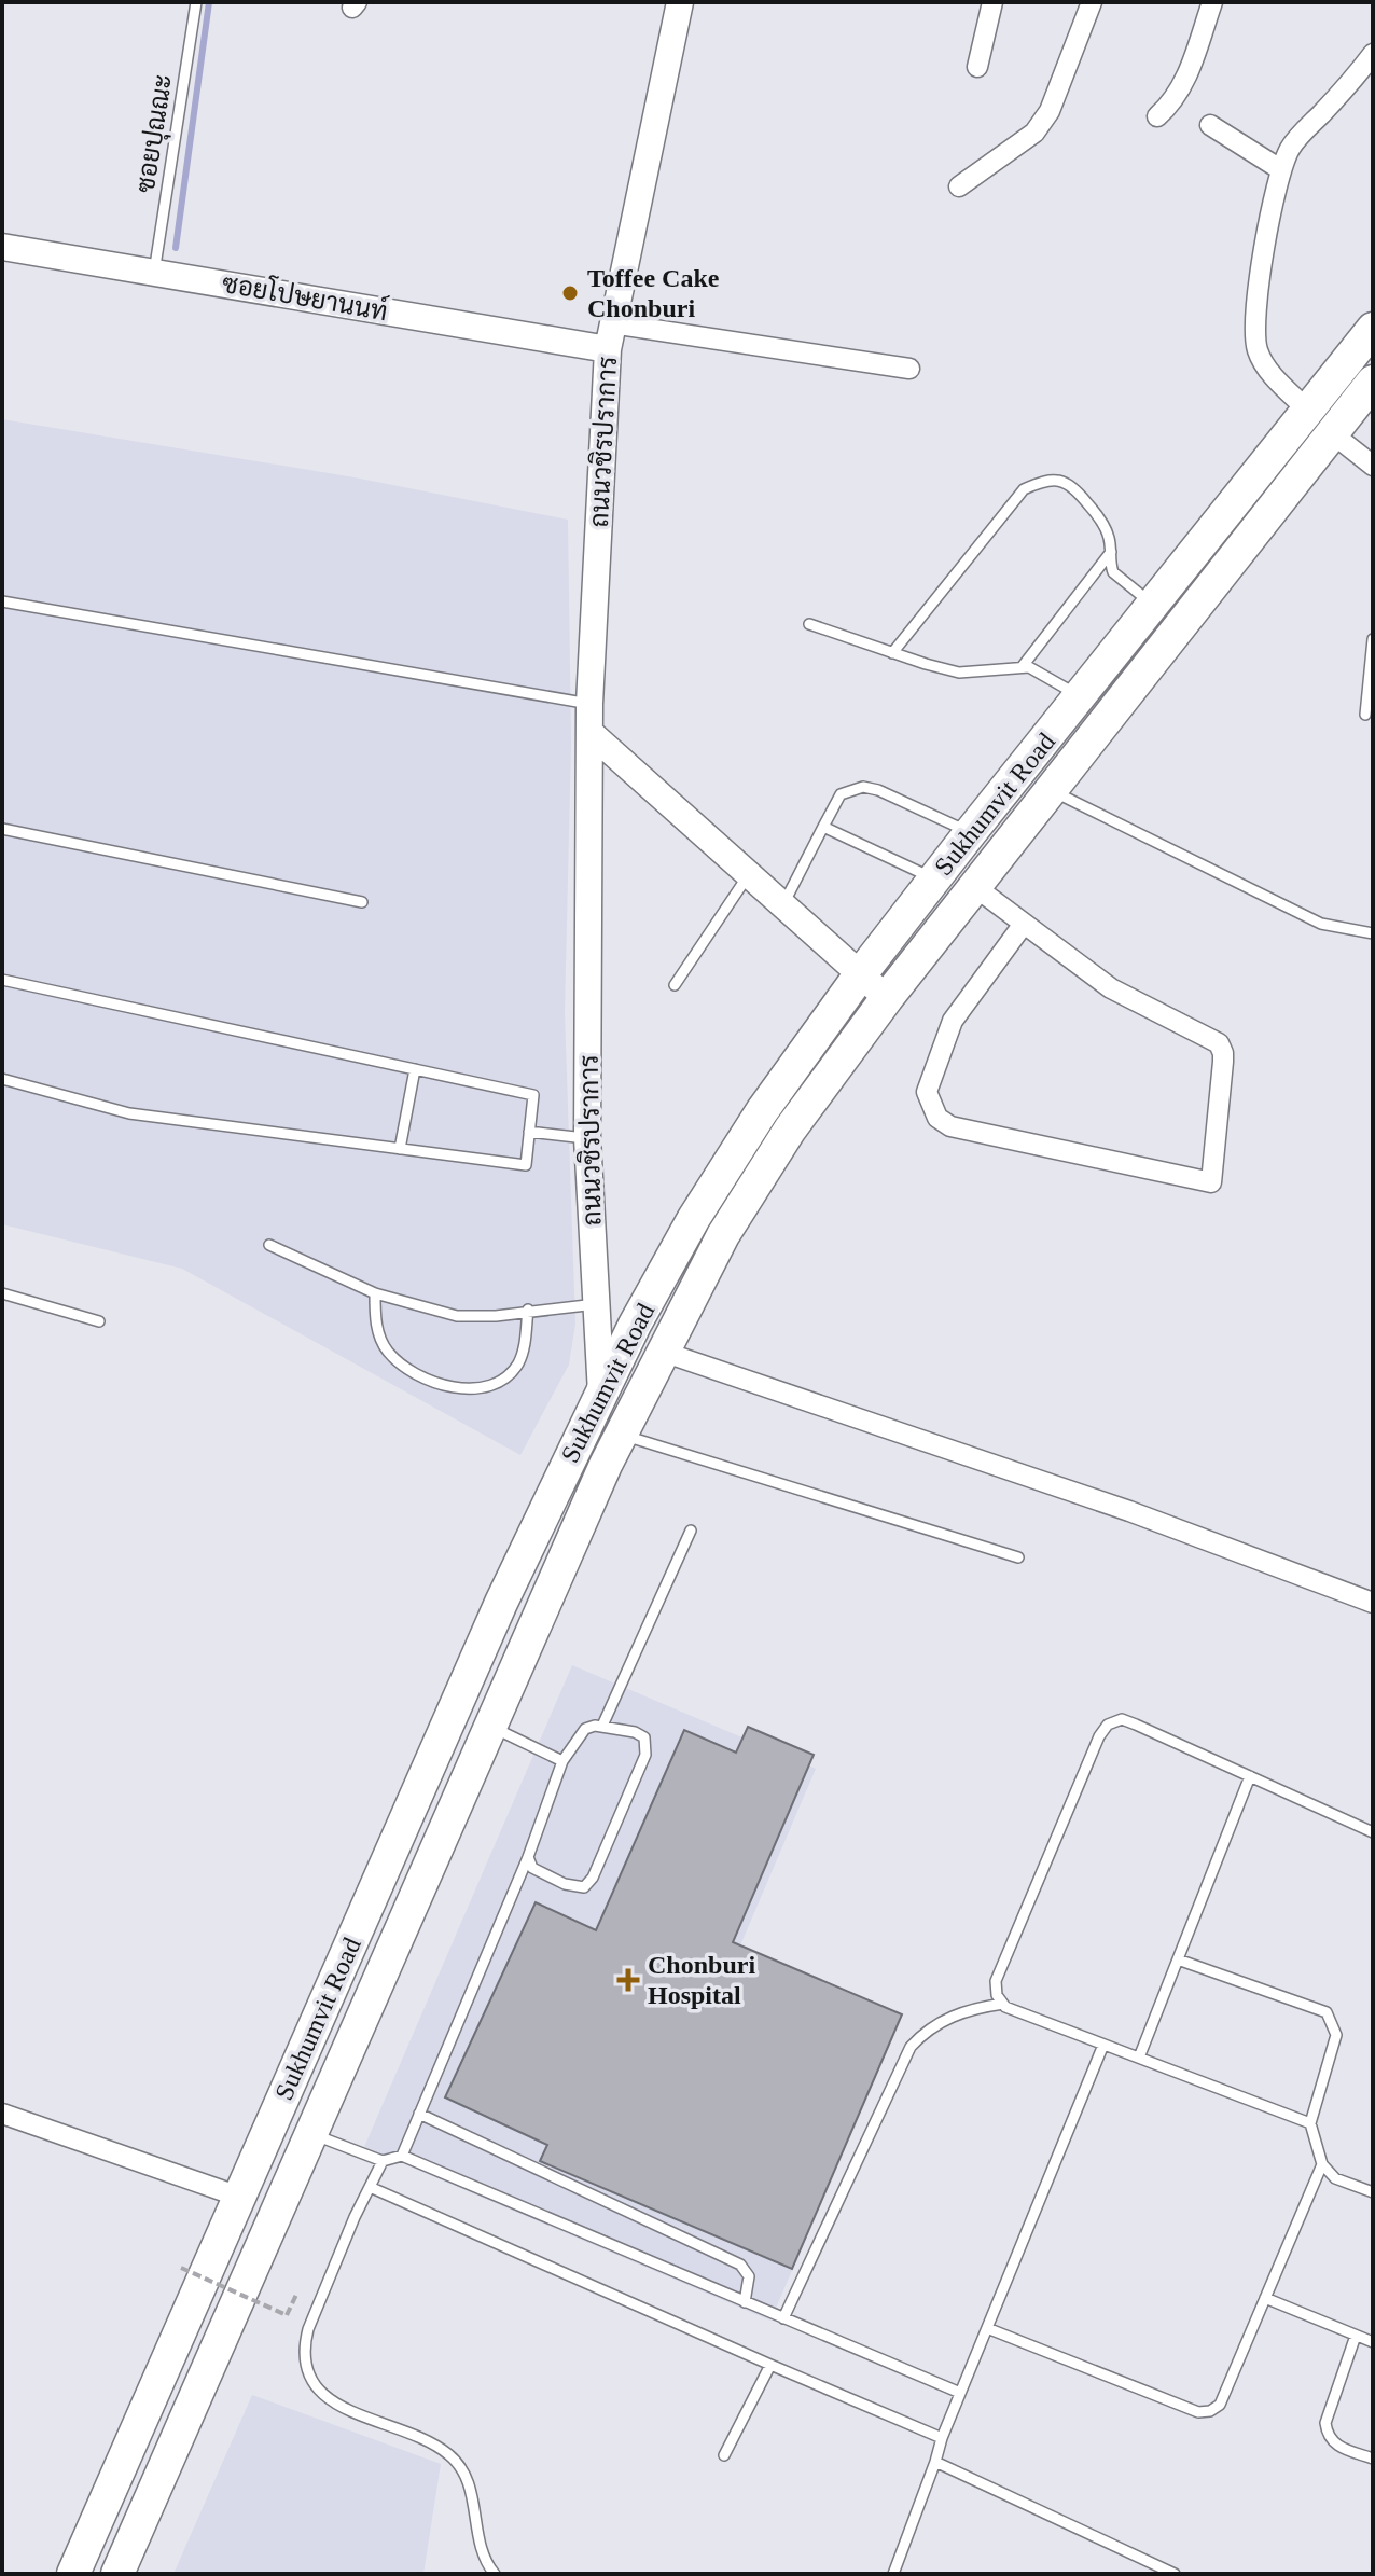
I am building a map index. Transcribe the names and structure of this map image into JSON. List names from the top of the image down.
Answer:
{
  "streets": {
    "main road": ["Sukhumvit Road"],
    "street": ["ซอยโปษยานนท์", "ถนนวชิรปราการ"],
    "lane": ["ซอยปุณณะ"]
  },
  "crossings": [
    ["ซอยปุณณะ", "ซอยโปษยานนท์"],
    ["ซอยโปษยานนท์", "ถนนวชิรปราการ"],
    ["ถนนวชิรปราการ", "Sukhumvit Road"]
  ],
  "places": {
    "other": ["Toffee Cake Chonburi"],
    "health": ["Chonburi Hospital"]
  }
}
